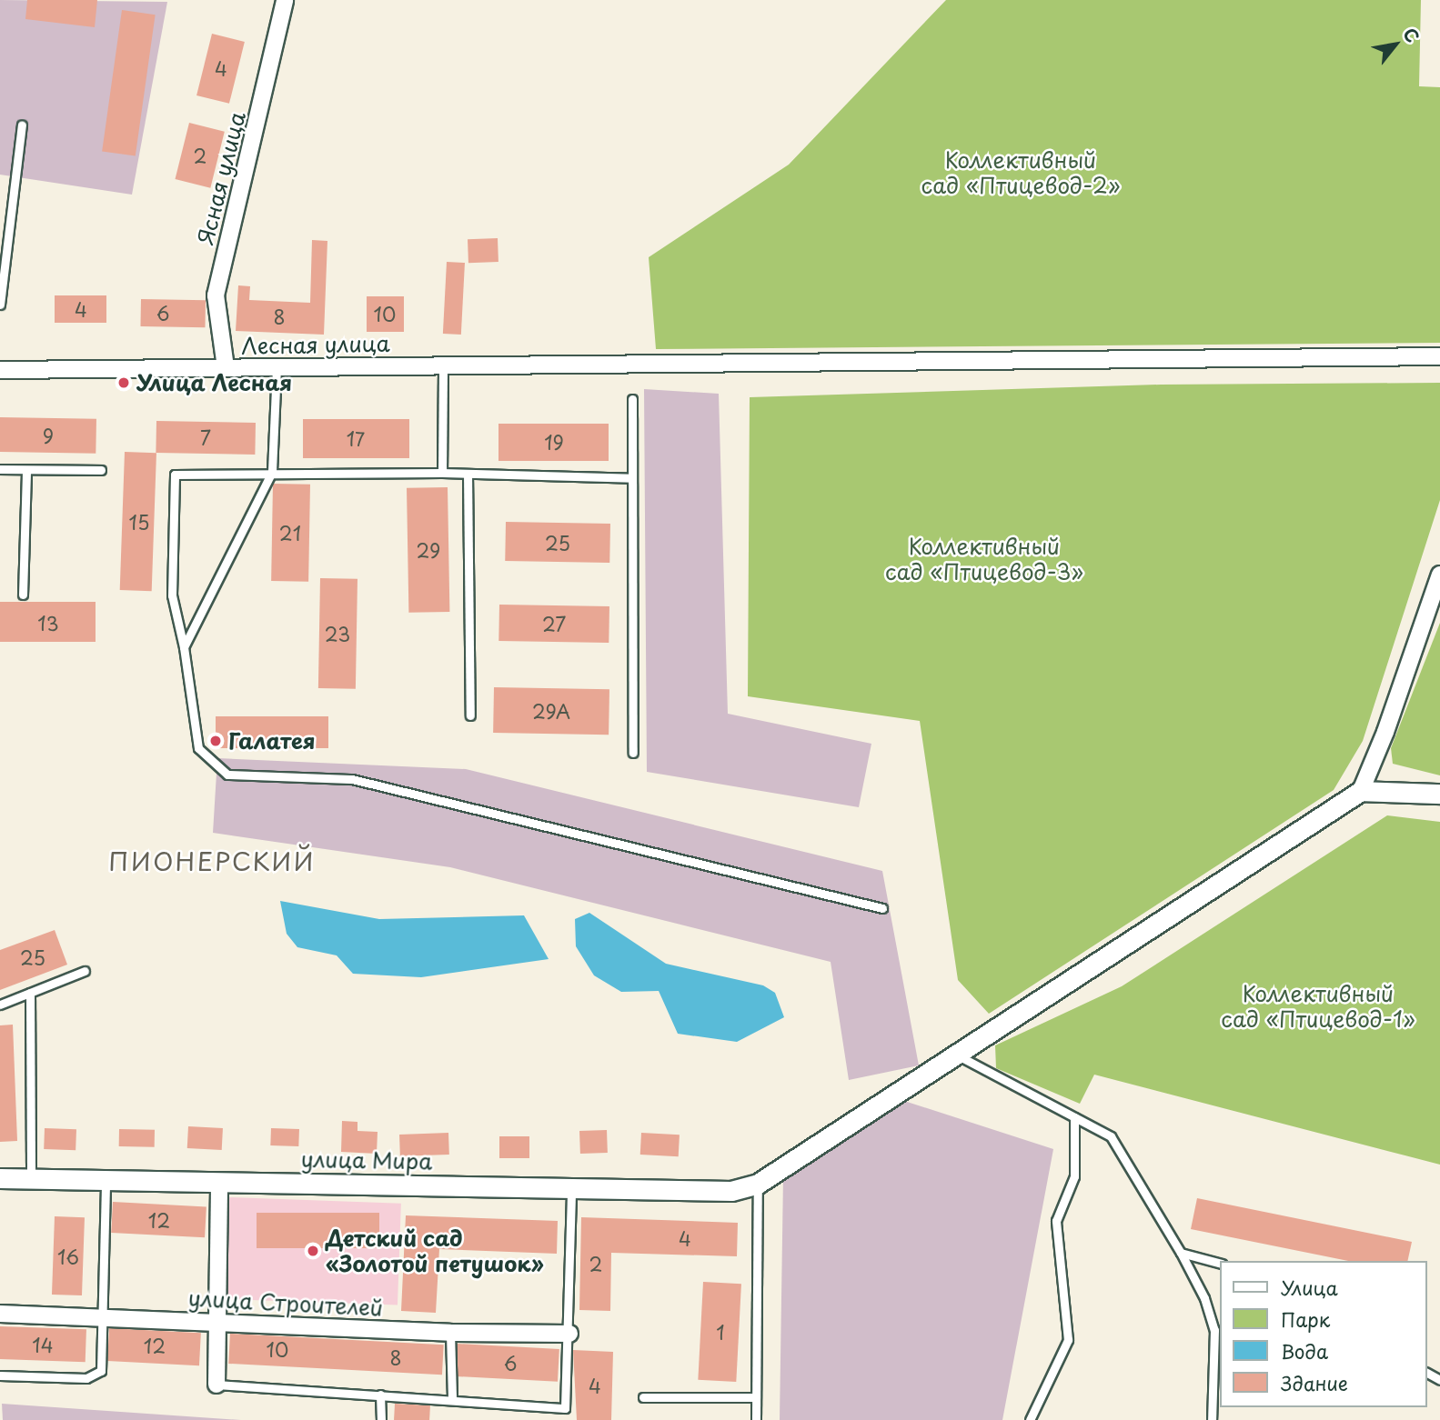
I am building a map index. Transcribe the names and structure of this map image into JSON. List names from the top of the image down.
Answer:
{
  "streets": {
    "street": [
      "Ясная улица",
      "Лесная улица",
      "улица Мира",
      "улица Строителей"
    ]
  },
  "crossings": [
    ["Ясная улица", "Лесная улица"]
  ],
  "districts": ["ПИОНЕРСКИЙ"],
  "parks": ["Коллективный сад «Птицевод-2»", "Коллективный сад «Птицевод-3»", "Коллективный сад «Птицевод-1»"],
  "places": ["Улица Лесная", "Галатея", "Детский сад «Золотой петушок»"],
  "house_numbers": [
    "4",
    "2",
    "4",
    "6",
    "10",
    "8",
    "9",
    "7",
    "17",
    "19",
    "15",
    "21",
    "25",
    "29",
    "13",
    "27",
    "23",
    "29А",
    "25",
    "12",
    "4",
    "16",
    "2",
    "1",
    "14",
    "12",
    "10",
    "8",
    "6",
    "4"
  ],
  "legend": [
    "Улица",
    "Парк",
    "Вода",
    "Здание"
  ],
  "north": "top right"
}
